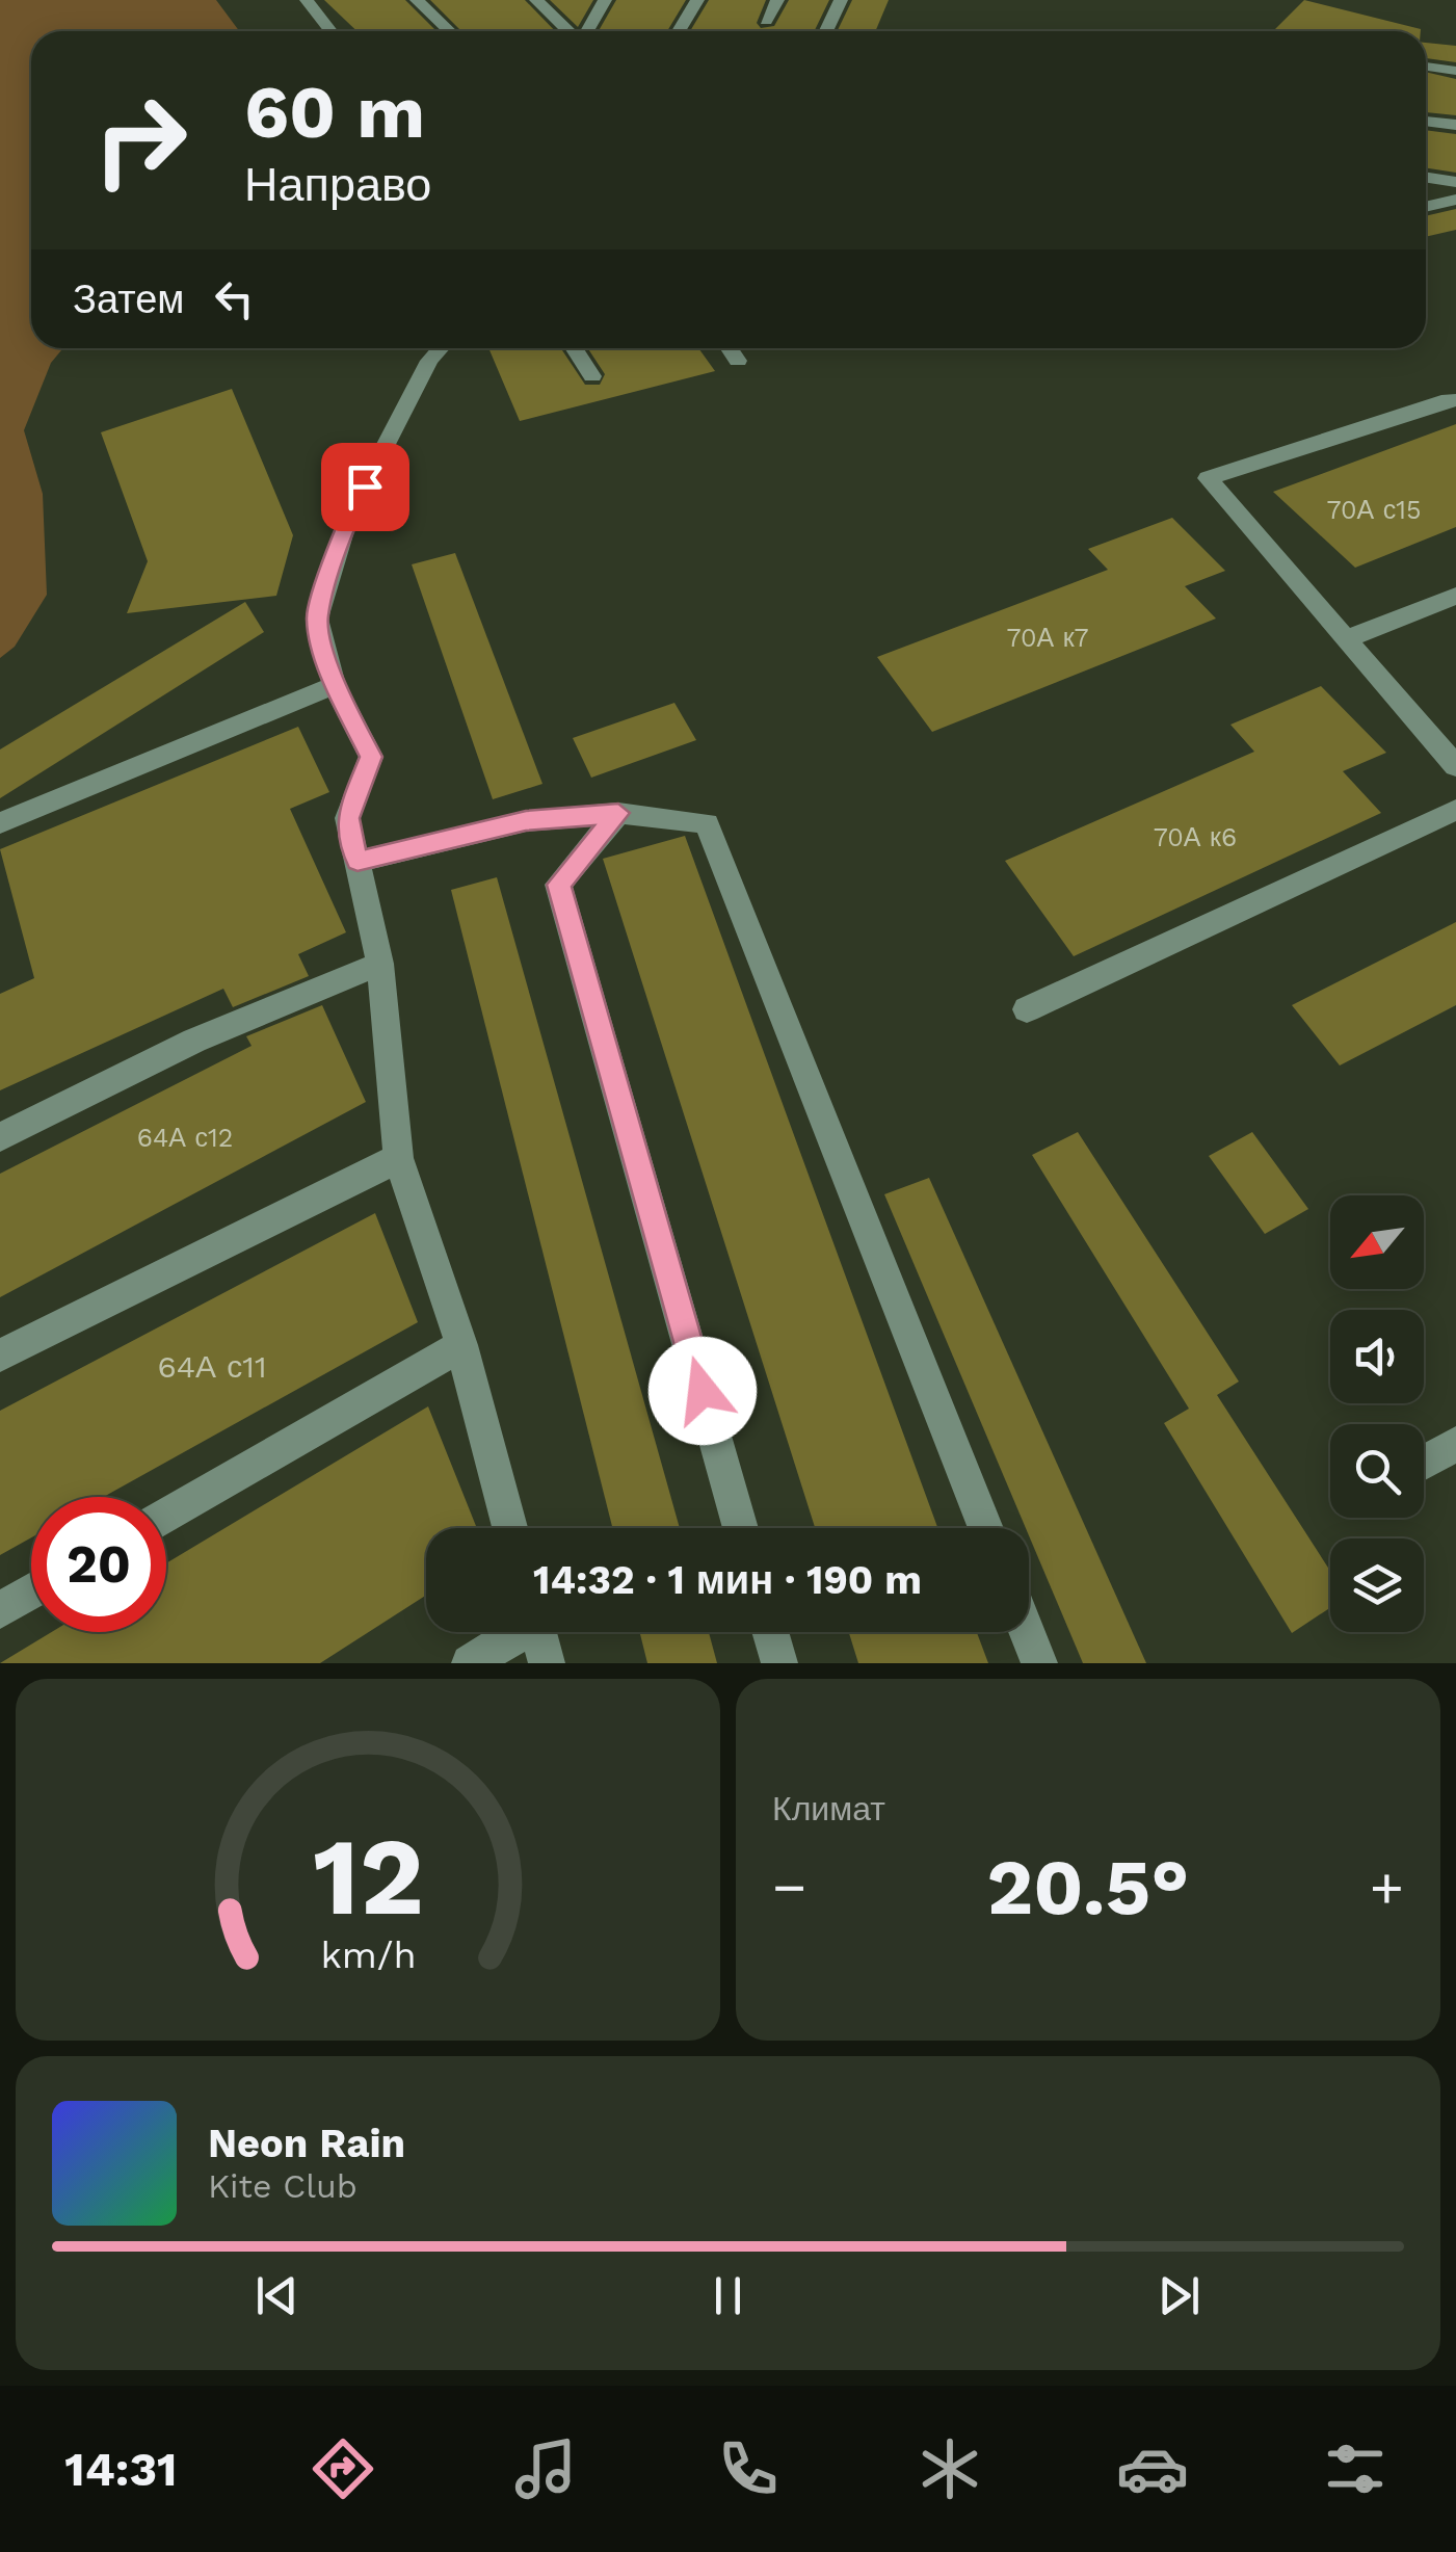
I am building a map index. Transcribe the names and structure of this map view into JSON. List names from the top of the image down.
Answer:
{
  "house_numbers": [
    "70А с15",
    "70А к7",
    "70А к6",
    "64А с12",
    "64А с11"
  ],
  "north": "bottom left",
  "page": {
    "turn": ["60 m", "Направо"],
    "then": "Затем",
    "limit": "20",
    "trip": "14:32 · 1 мин · 190 m",
    "tile": "Климат",
    "heat": ["−", "20.5°", "+"],
    "song": ["Neon Rain", "Kite Club"],
    "tabs": "14:31",
    "gauge": ["12", "km/h"]
  }
}
